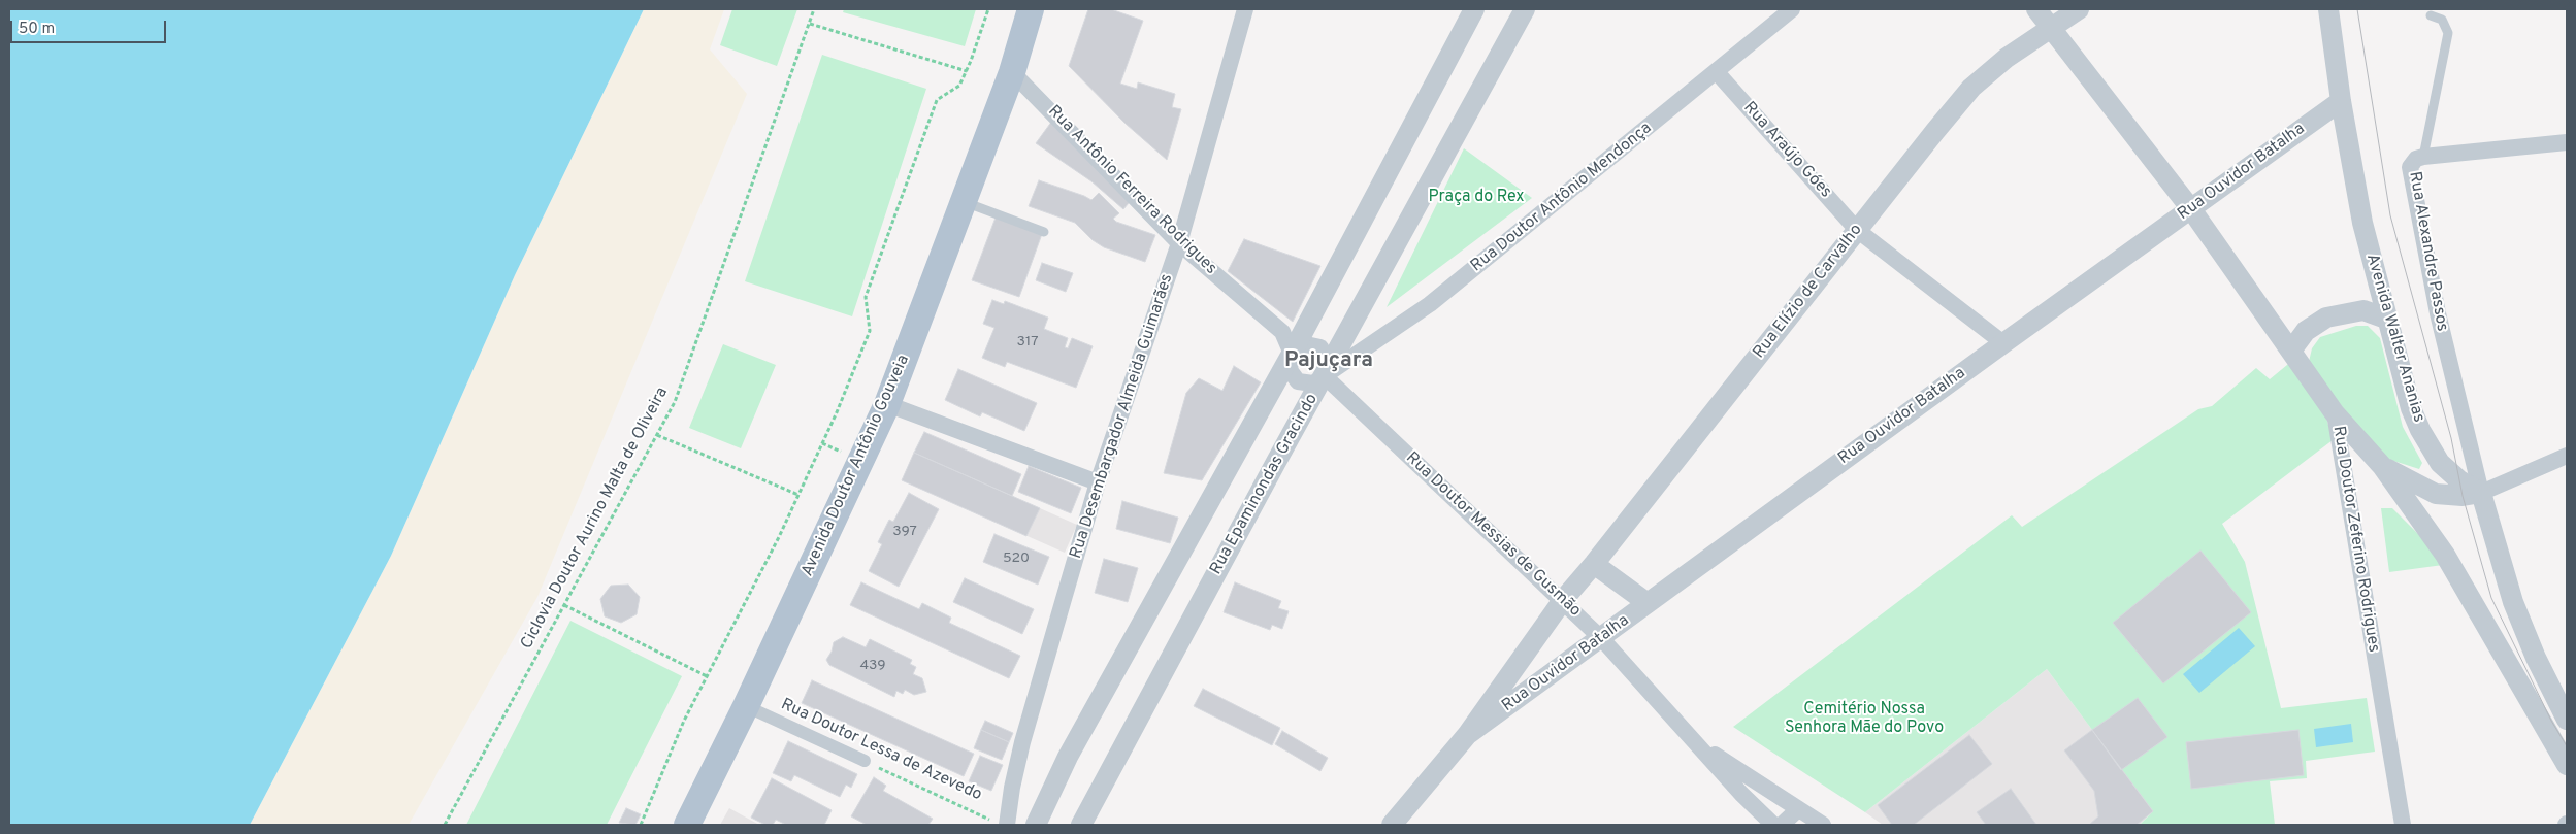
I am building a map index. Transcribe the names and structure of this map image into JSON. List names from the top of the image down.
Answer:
{
  "streets": {
    "main road": ["Avenida Doutor Antônio Gouveia"],
    "street": [
      "Rua Araújo Góes",
      "Rua Ouvidor Batalha",
      "Rua Antônio Ferreira Rodrigues",
      "Rua Doutor Antônio Mendonça",
      "Rua Alexandre Passos",
      "Rua Elízio de Carvalho",
      "Avenida Walter Ananias",
      "Rua Desembargador Almeida Guimarães",
      "Rua Epaminondas Gracindo",
      "Rua Doutor Messias de Gusmão",
      "Rua Doutor Zeferino Rodrigues",
      "Rua Doutor Lessa de Azevedo"
    ],
    "path": ["Ciclovia Doutor Aurino Malta de Oliveira"]
  },
  "crossings": [
    ["Rua Araújo Góes", "Rua Doutor Antônio Mendonça"],
    ["Rua Araújo Góes", "Rua Elízio de Carvalho"],
    ["Rua Ouvidor Batalha", "Rua Elízio de Carvalho"],
    ["Rua Ouvidor Batalha", "Avenida Walter Ananias"],
    ["Rua Ouvidor Batalha", "Rua Doutor Messias de Gusmão"],
    ["Rua Ouvidor Batalha", "Rua Doutor Zeferino Rodrigues"],
    ["Rua Antônio Ferreira Rodrigues", "Rua Doutor Antônio Mendonça"],
    ["Rua Antônio Ferreira Rodrigues", "Rua Desembargador Almeida Guimarães"],
    ["Rua Antônio Ferreira Rodrigues", "Avenida Doutor Antônio Gouveia"],
    ["Rua Antônio Ferreira Rodrigues", "Rua Epaminondas Gracindo"],
    ["Rua Antônio Ferreira Rodrigues", "Rua Doutor Messias de Gusmão"],
    ["Rua Doutor Antônio Mendonça", "Rua Epaminondas Gracindo"],
    ["Rua Doutor Antônio Mendonça", "Rua Doutor Messias de Gusmão"],
    ["Rua Alexandre Passos", "Avenida Walter Ananias"],
    ["Rua Elízio de Carvalho", "Rua Doutor Messias de Gusmão"],
    ["Rua Elízio de Carvalho", "Rua Doutor Zeferino Rodrigues"],
    ["Rua Desembargador Almeida Guimarães", "Rua Doutor Lessa de Azevedo"],
    ["Avenida Doutor Antônio Gouveia", "Rua Doutor Lessa de Azevedo"],
    ["Rua Epaminondas Gracindo", "Rua Doutor Messias de Gusmão"]
  ],
  "districts": ["Pajuçara"],
  "parks": ["Praça do Rex", "Cemitério Nossa Senhora Mãe do Povo"],
  "house_numbers": [
    "317",
    "397",
    "520",
    "439"
  ],
  "scale_bar": "50 m"
}
